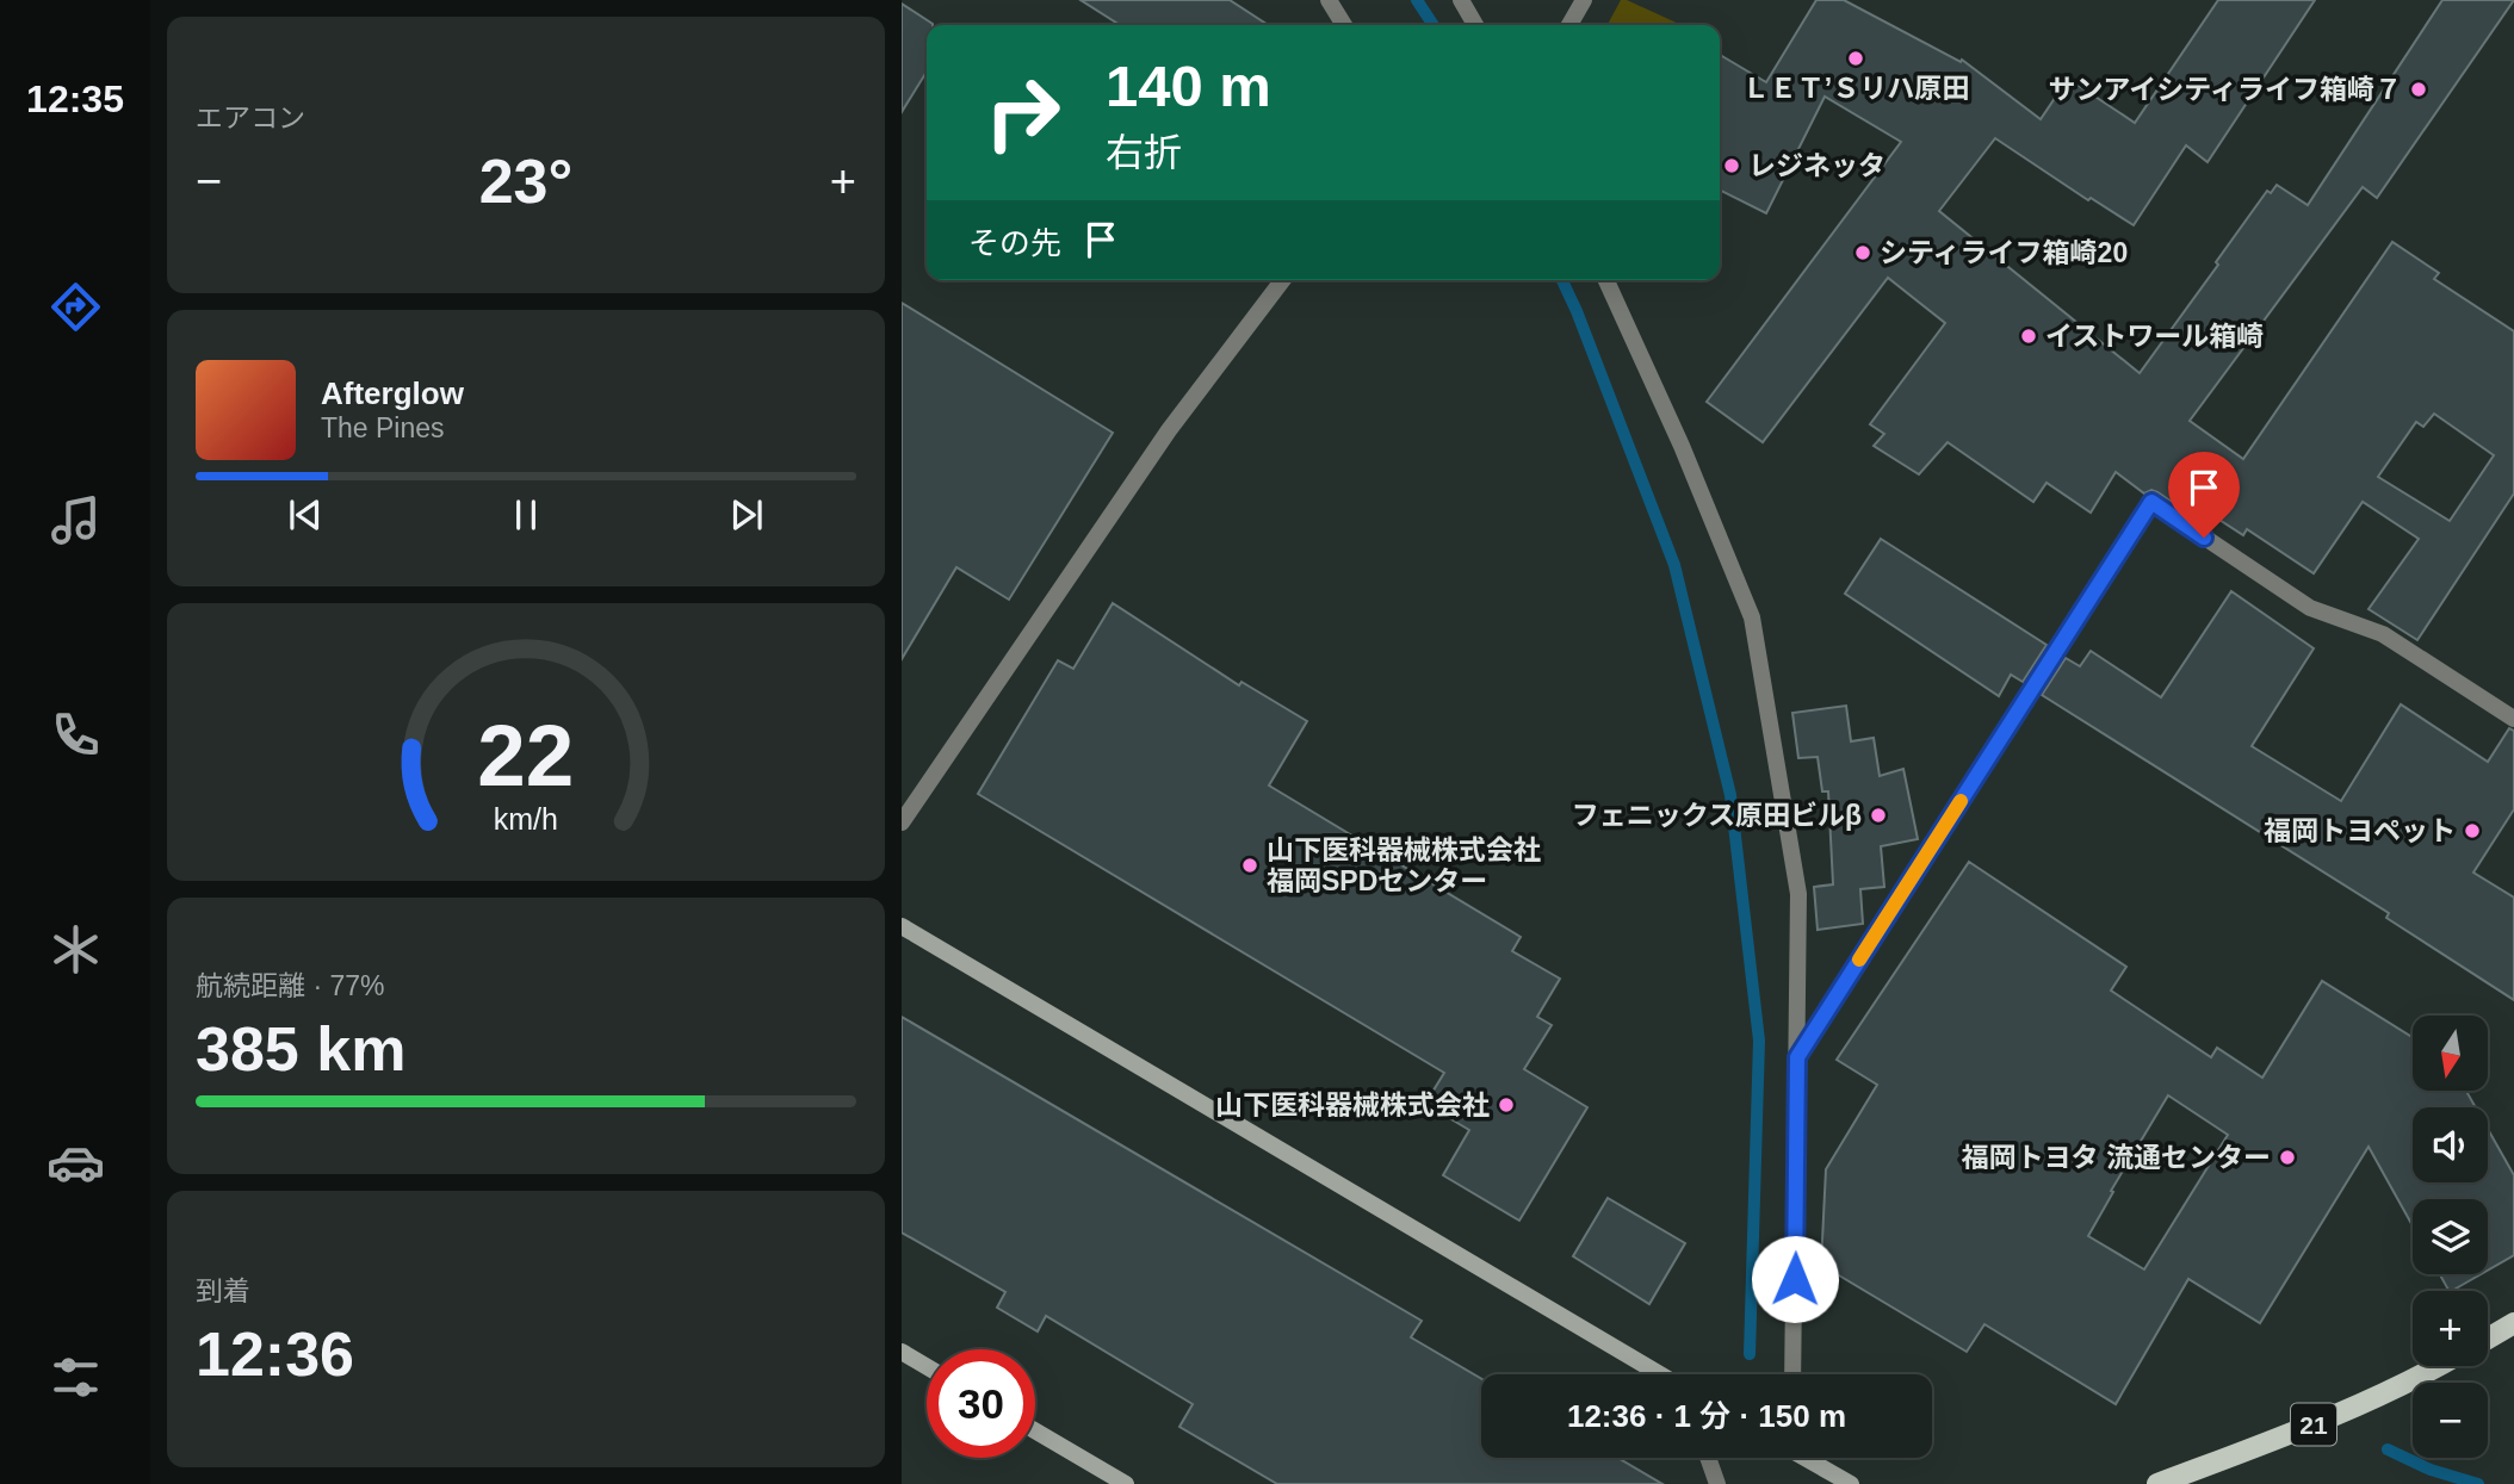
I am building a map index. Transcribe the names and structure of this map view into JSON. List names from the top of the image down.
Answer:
{
  "streets": {
    "main road": ["21"]
  },
  "places": [
    "ＬＥＴ’Ｓリハ原田",
    "サンアイシティライフ箱崎７",
    "レジネッタ",
    "シティライフ箱崎20",
    "イストワール箱崎",
    "フェニックス原田ビルβ",
    "福岡トヨペット",
    "山下医科器械株式会社 福岡SPDセンター",
    "山下医科器械株式会社",
    "福岡トヨタ 流通センター"
  ],
  "north": "bottom",
  "page": {
    "tabs": "12:35",
    "tile": [
      "エアコン",
      ["航続距離 · 77%", "385 km"],
      ["到着", "12:36"]
    ],
    "turn": ["140 m", "右折"],
    "heat": ["−", "23°", "+"],
    "then": "その先",
    "song": ["Afterglow", "The Pines"],
    "map_buttons": ["+", "−"],
    "limit": "30",
    "trip": "12:36 · 1 分 · 150 m",
    "gauge": ["22", "km/h"]
  }
}
